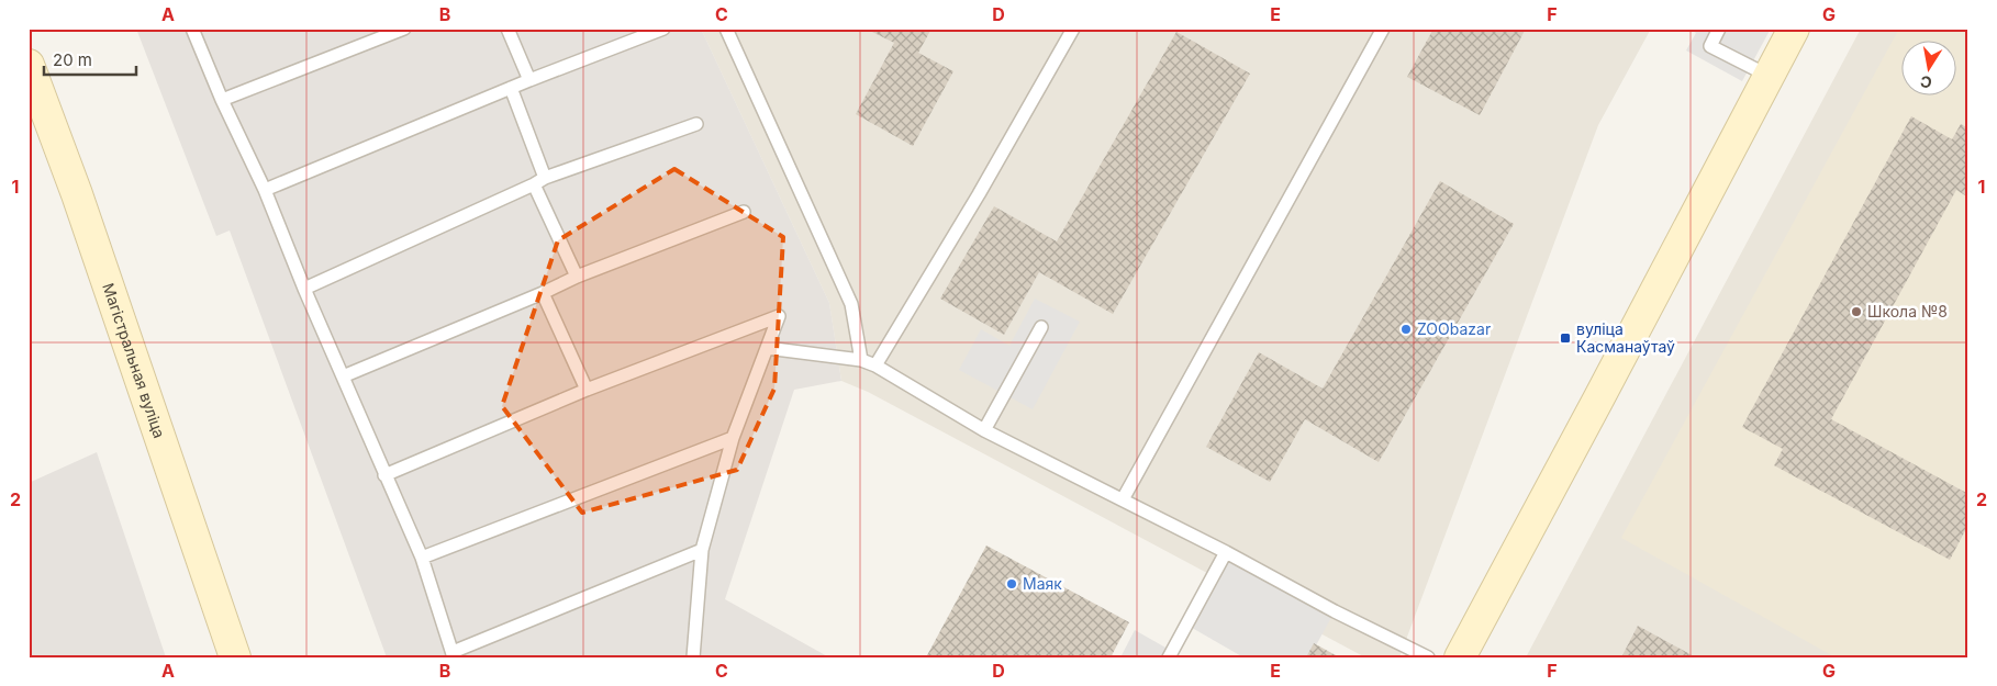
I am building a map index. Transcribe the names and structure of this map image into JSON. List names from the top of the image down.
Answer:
{
  "streets": {
    "street": ["Магістральная вуліца"]
  },
  "places": {
    "other": ["Школа №8", "ZOObazar", "Маяк"],
    "transit": ["вуліца Касманаўтаў"]
  },
  "scale_bar": "20 m",
  "north": "bottom",
  "grid": {
    "columns": [
      "A",
      "B",
      "C",
      "D",
      "E",
      "F",
      "G"
    ],
    "rows": ["1", "2"]
  }
}
